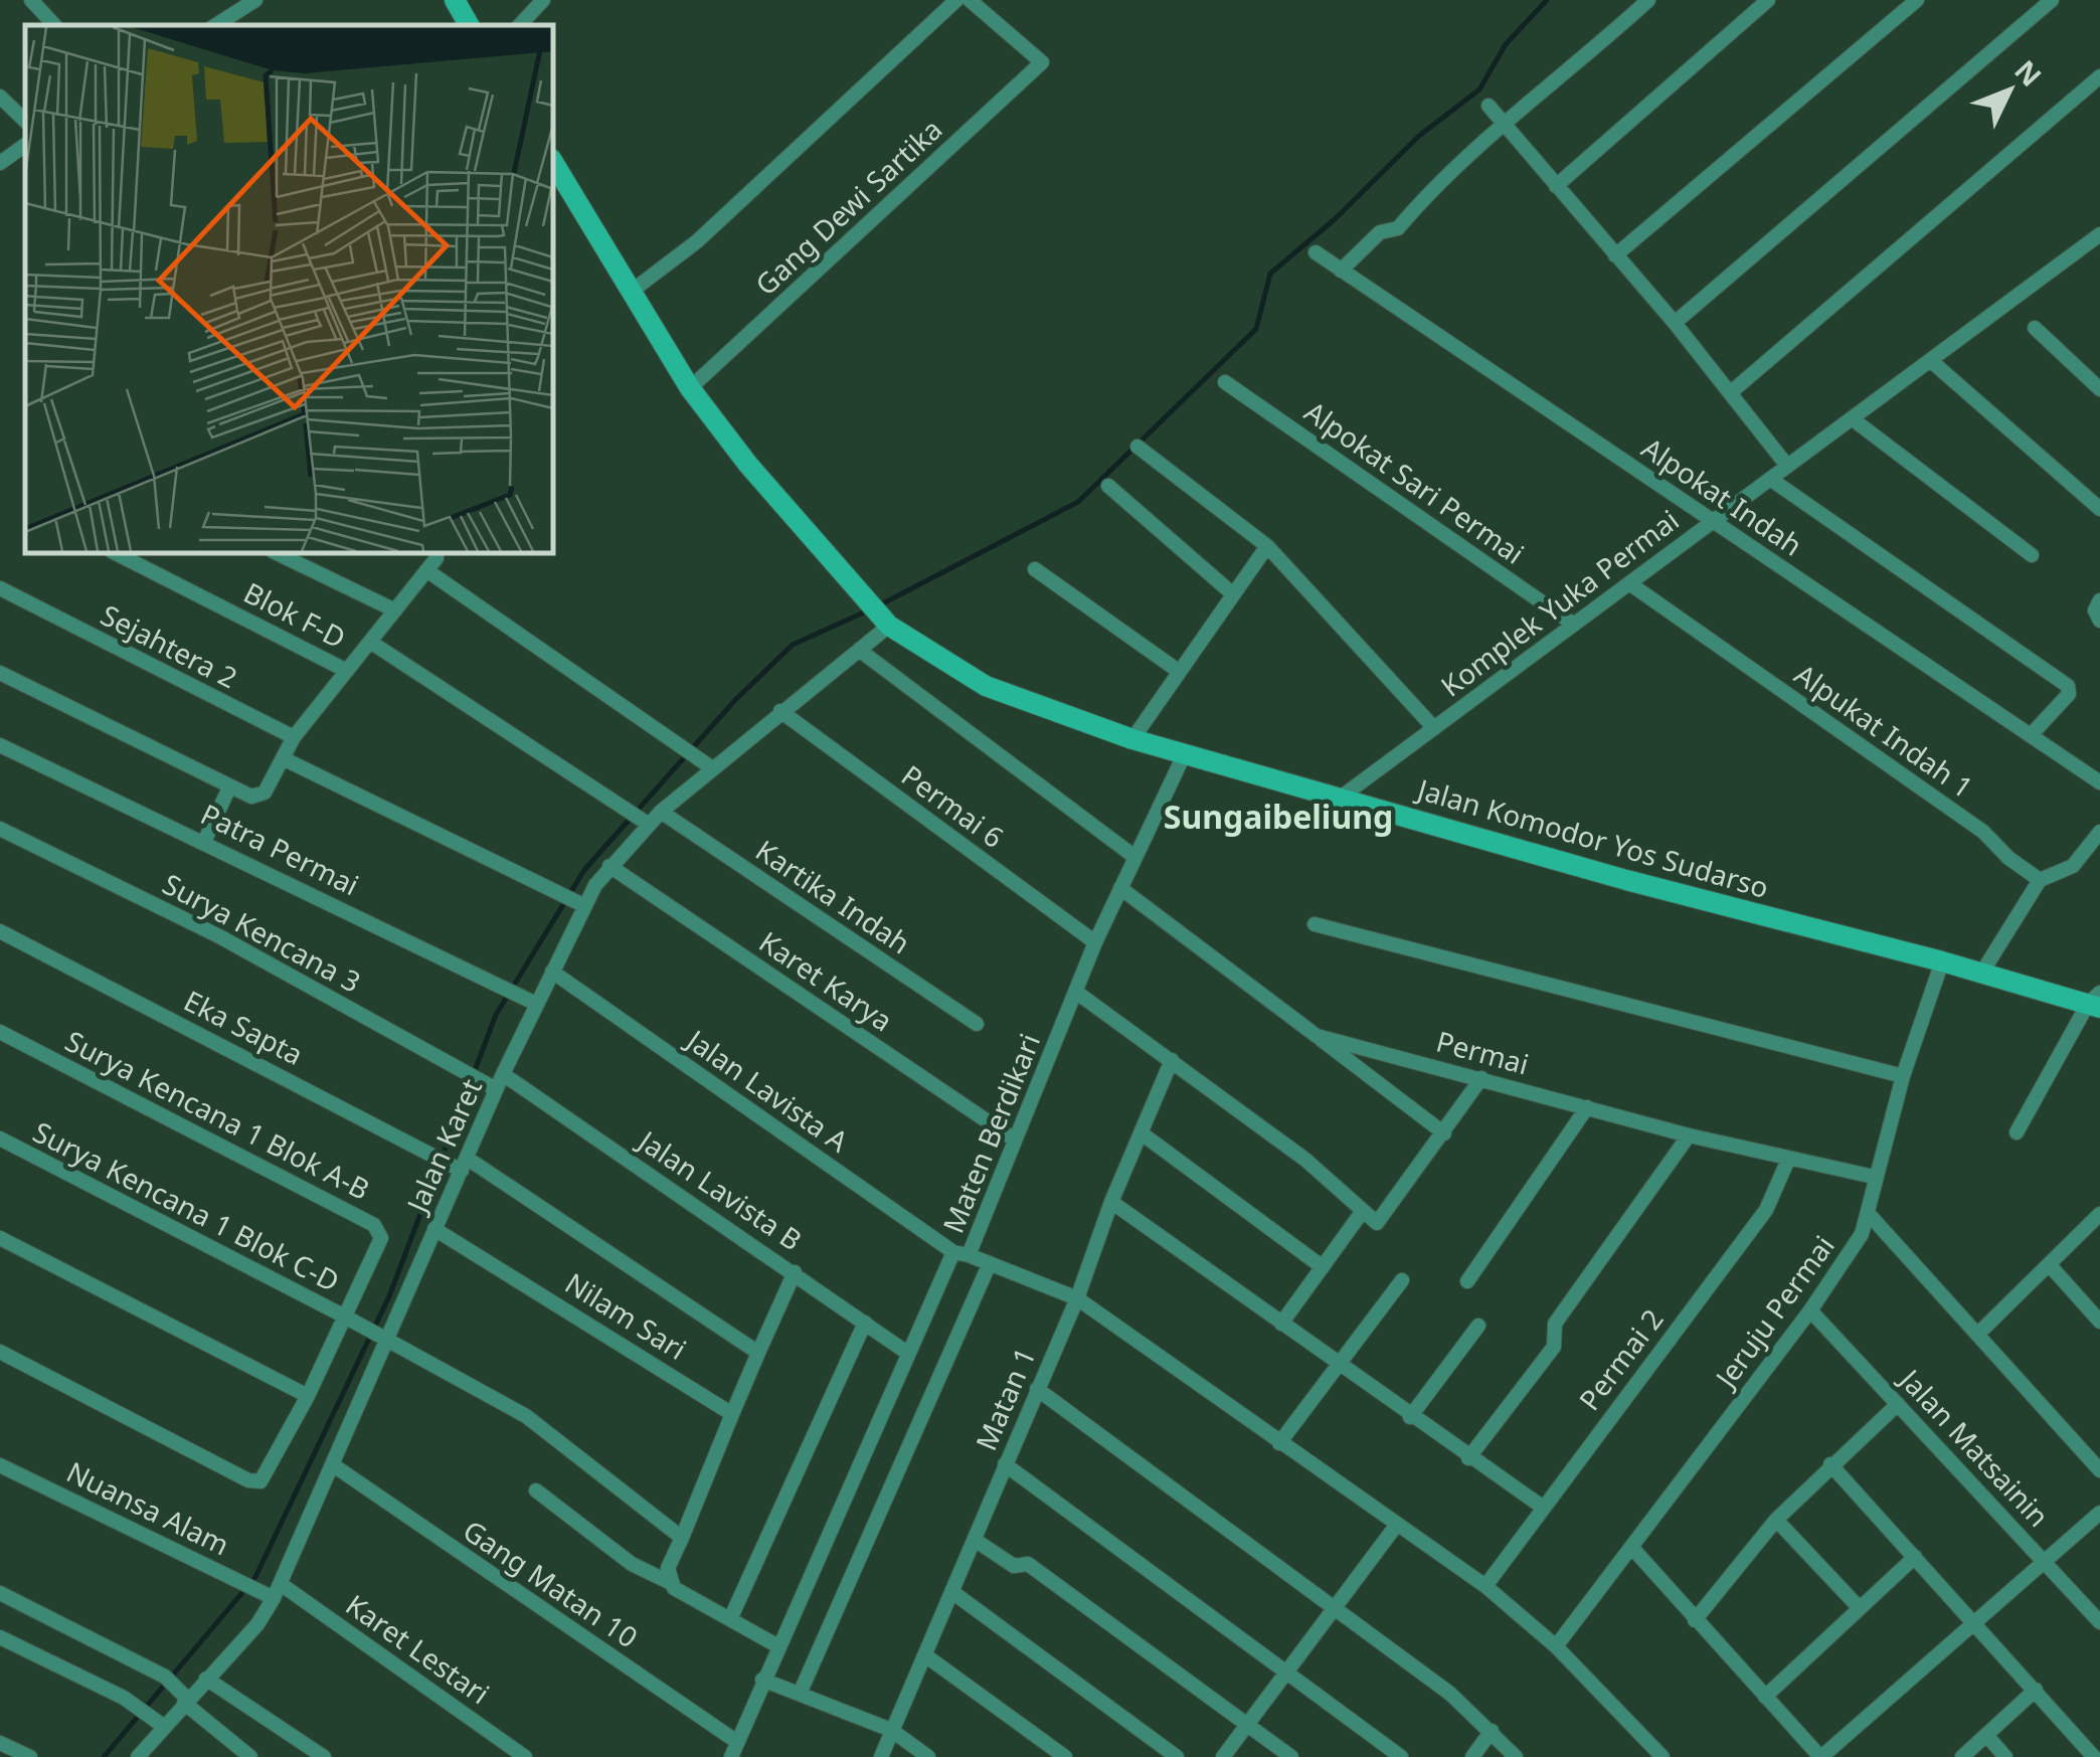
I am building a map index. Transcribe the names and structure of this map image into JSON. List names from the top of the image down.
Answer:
{
  "streets": {
    "street": [
      "Gang Dewi Sartika",
      "Alpokat Sari Permai",
      "Alpokat Indah",
      "Komplek Yuka Permai",
      "Blok F-D",
      "Sejahtera 2",
      "Alpukat Indah 1",
      "Permai 6",
      "Jalan Komodor Yos Sudarso",
      "Patra Permai",
      "Kartika Indah",
      "Surya Kencana 3",
      "Karet Karya",
      "Eka Sapta",
      "Permai",
      "Jalan Lavista A",
      "Surya Kencana 1 Blok A-B",
      "Maten Berdikari",
      "Jalan Karet",
      "Jalan Lavista B",
      "Surya Kencana 1 Blok C-D",
      "Jeruju Permai",
      "Nilam Sari",
      "Permai 2",
      "Matan 1",
      "Jalan Matsainin",
      "Nuansa Alam",
      "Gang Matan 10",
      "Karet Lestari"
    ]
  },
  "crossings": [
    ["Gang Dewi Sartika", "Jalan Komodor Yos Sudarso"],
    ["Alpokat Sari Permai", "Komplek Yuka Permai"],
    ["Alpokat Indah", "Komplek Yuka Permai"],
    ["Komplek Yuka Permai", "Alpukat Indah 1"],
    ["Komplek Yuka Permai", "Jalan Komodor Yos Sudarso"],
    ["Permai 6", "Maten Berdikari"],
    ["Permai 6", "Jalan Karet"],
    ["Jalan Komodor Yos Sudarso", "Maten Berdikari"],
    ["Jalan Komodor Yos Sudarso", "Jalan Karet"],
    ["Jalan Komodor Yos Sudarso", "Jeruju Permai"],
    ["Patra Permai", "Jalan Karet"],
    ["Kartika Indah", "Jalan Karet"],
    ["Surya Kencana 3", "Jalan Karet"],
    ["Surya Kencana 3", "Jalan Lavista B"],
    ["Karet Karya", "Maten Berdikari"],
    ["Karet Karya", "Jalan Karet"],
    ["Eka Sapta", "Jalan Karet"],
    ["Permai", "Maten Berdikari"],
    ["Permai", "Jeruju Permai"],
    ["Permai", "Permai 2"],
    ["Jalan Lavista A", "Maten Berdikari"],
    ["Jalan Lavista A", "Jalan Karet"],
    ["Jalan Lavista A", "Jeruju Permai"],
    ["Jalan Lavista A", "Permai 2"],
    ["Jalan Lavista A", "Matan 1"],
    ["Surya Kencana 1 Blok A-B", "Surya Kencana 1 Blok C-D"],
    ["Maten Berdikari", "Jalan Lavista B"],
    ["Maten Berdikari", "Gang Matan 10"],
    ["Jalan Karet", "Jalan Lavista B"],
    ["Jalan Karet", "Surya Kencana 1 Blok C-D"],
    ["Jalan Karet", "Nilam Sari"],
    ["Jalan Karet", "Nuansa Alam"],
    ["Jalan Karet", "Gang Matan 10"],
    ["Jalan Karet", "Karet Lestari"],
    ["Jeruju Permai", "Jalan Matsainin"],
    ["Nuansa Alam", "Karet Lestari"]
  ],
  "districts": ["Sungaibeliung"],
  "north": "top right"
}
